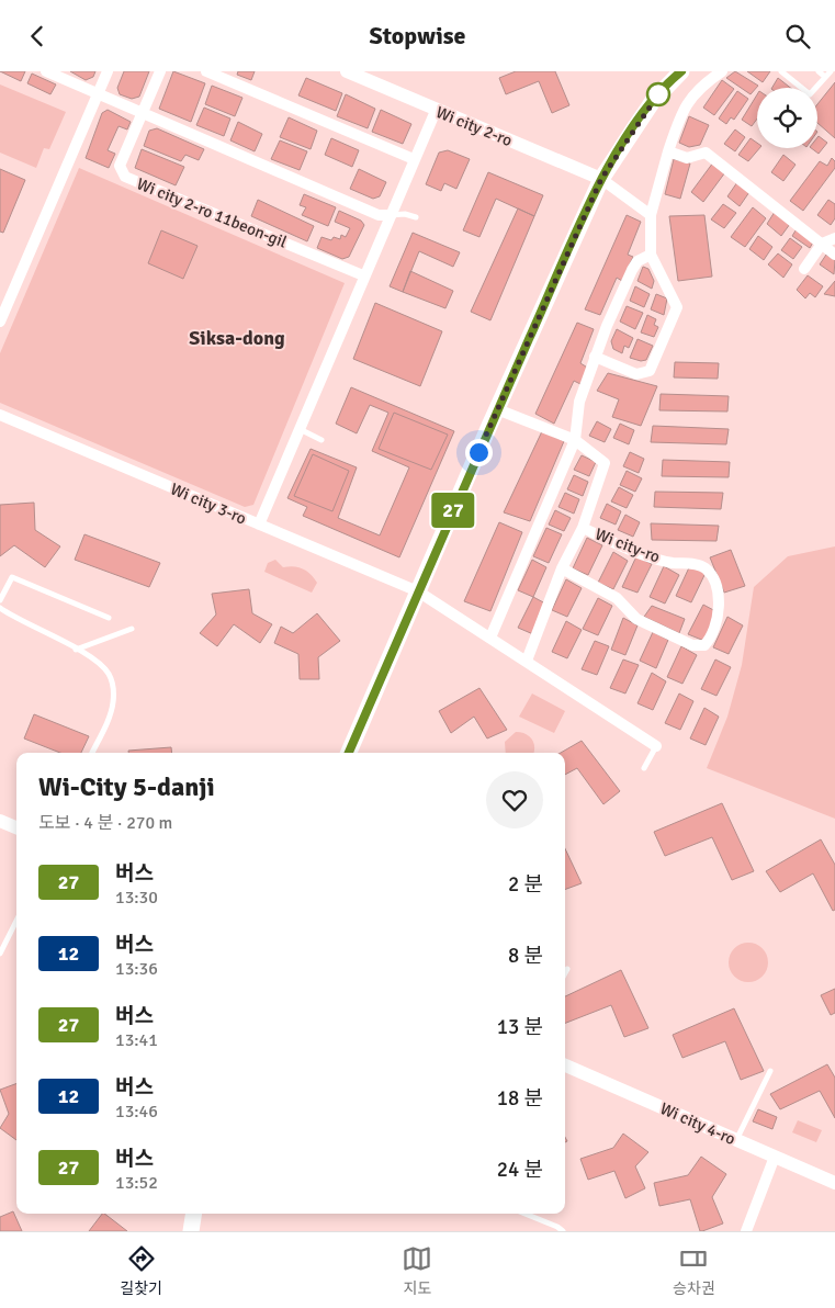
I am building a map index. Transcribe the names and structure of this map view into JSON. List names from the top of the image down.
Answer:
{
  "streets": {
    "street": [
      "Wi city 2-ro",
      "Wi city 2-ro 11beon-gil",
      "Wi city 3-ro",
      "Wi city-ro",
      "Wi city 4-ro"
    ]
  },
  "districts": ["Siksa-dong"],
  "lines": ["bus line 27"],
  "page": {
    "header": "Stopwise",
    "on_map": "27",
    "heading": ["Wi-City 5-danji", "도보 · 4 분 · 270 m"],
    "list": [
      {
        "mark": "27",
        "name": "버스",
        "note": "13:30",
        "value": "2 분"
      },
      {
        "mark": "12",
        "name": "버스",
        "note": "13:36",
        "value": "8 분"
      },
      {
        "mark": "27",
        "name": "버스",
        "note": "13:41",
        "value": "13 분"
      },
      {
        "mark": "12",
        "name": "버스",
        "note": "13:46",
        "value": "18 분"
      },
      {
        "mark": "27",
        "name": "버스",
        "note": "13:52",
        "value": "24 분"
      }
    ],
    "tabs": ["길찾기", "지도", "승차권"]
  }
}
